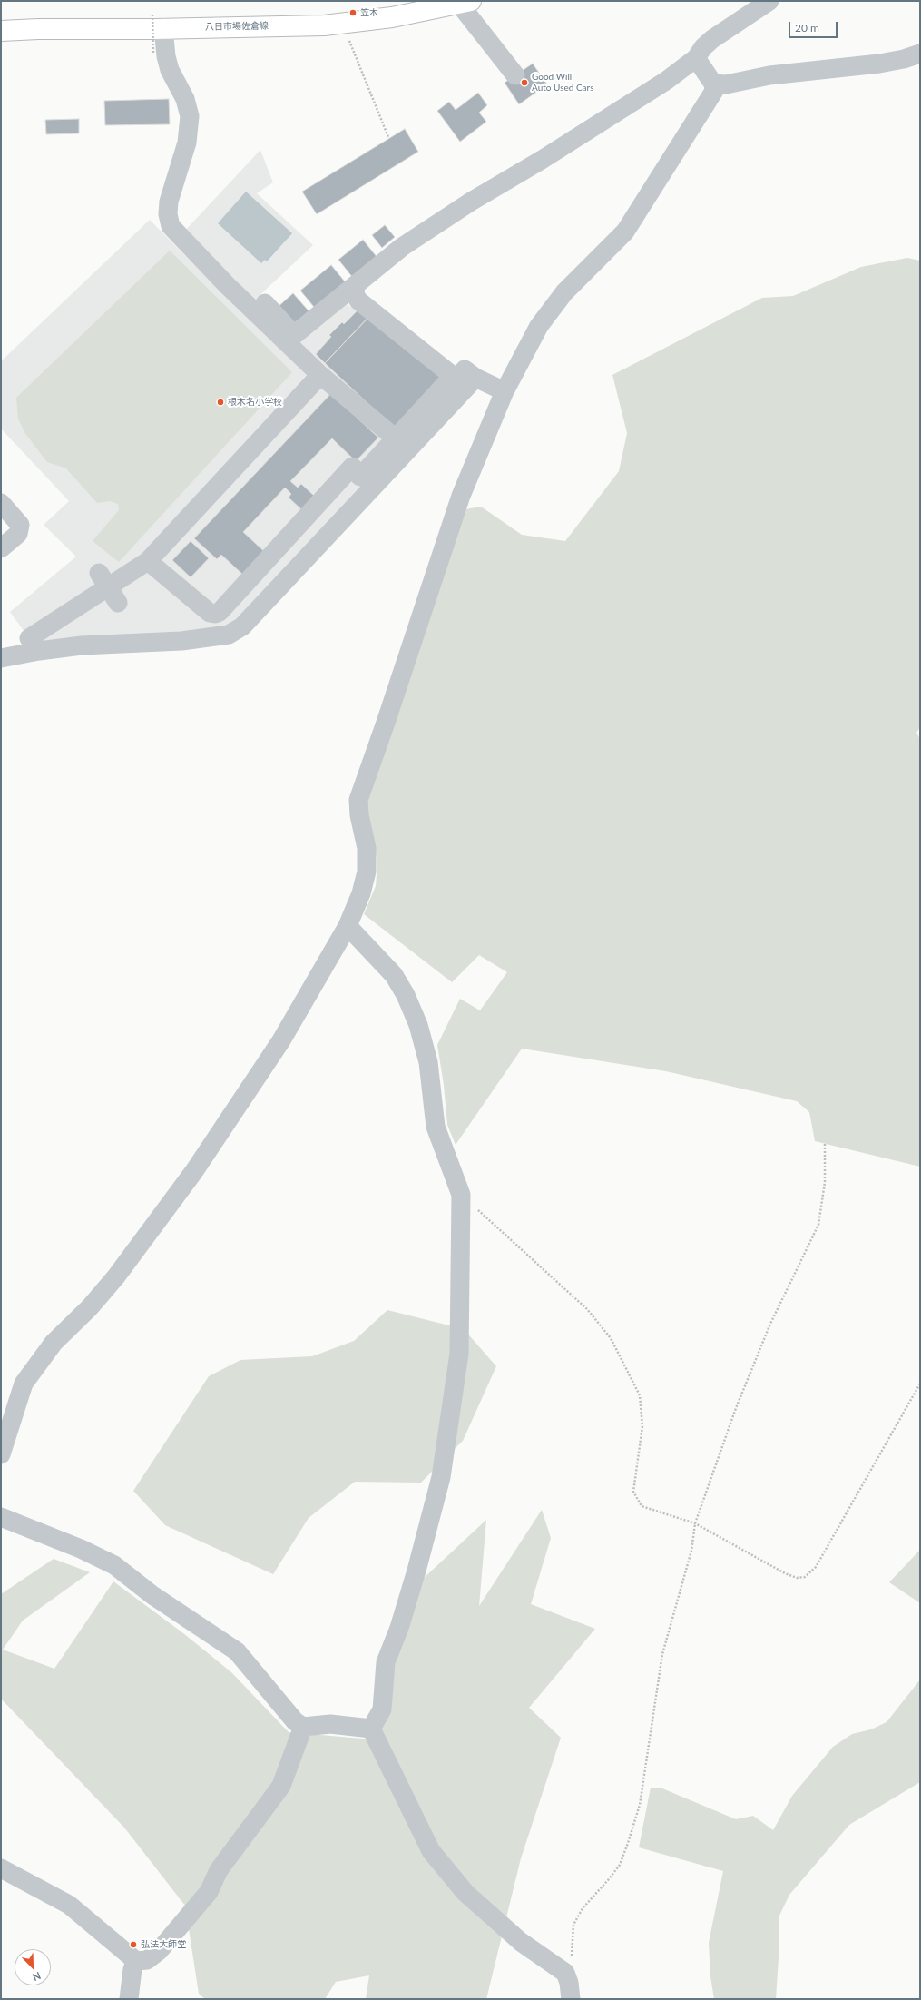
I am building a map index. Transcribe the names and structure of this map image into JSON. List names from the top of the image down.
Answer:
{
  "streets": {
    "main road": ["八日市場佐倉線"]
  },
  "places": [
    "笠木",
    "Good Will Auto Used Cars",
    "根木名小学校",
    "弘法大師堂"
  ],
  "scale_bar": "20 m",
  "north": "bottom right"
}
